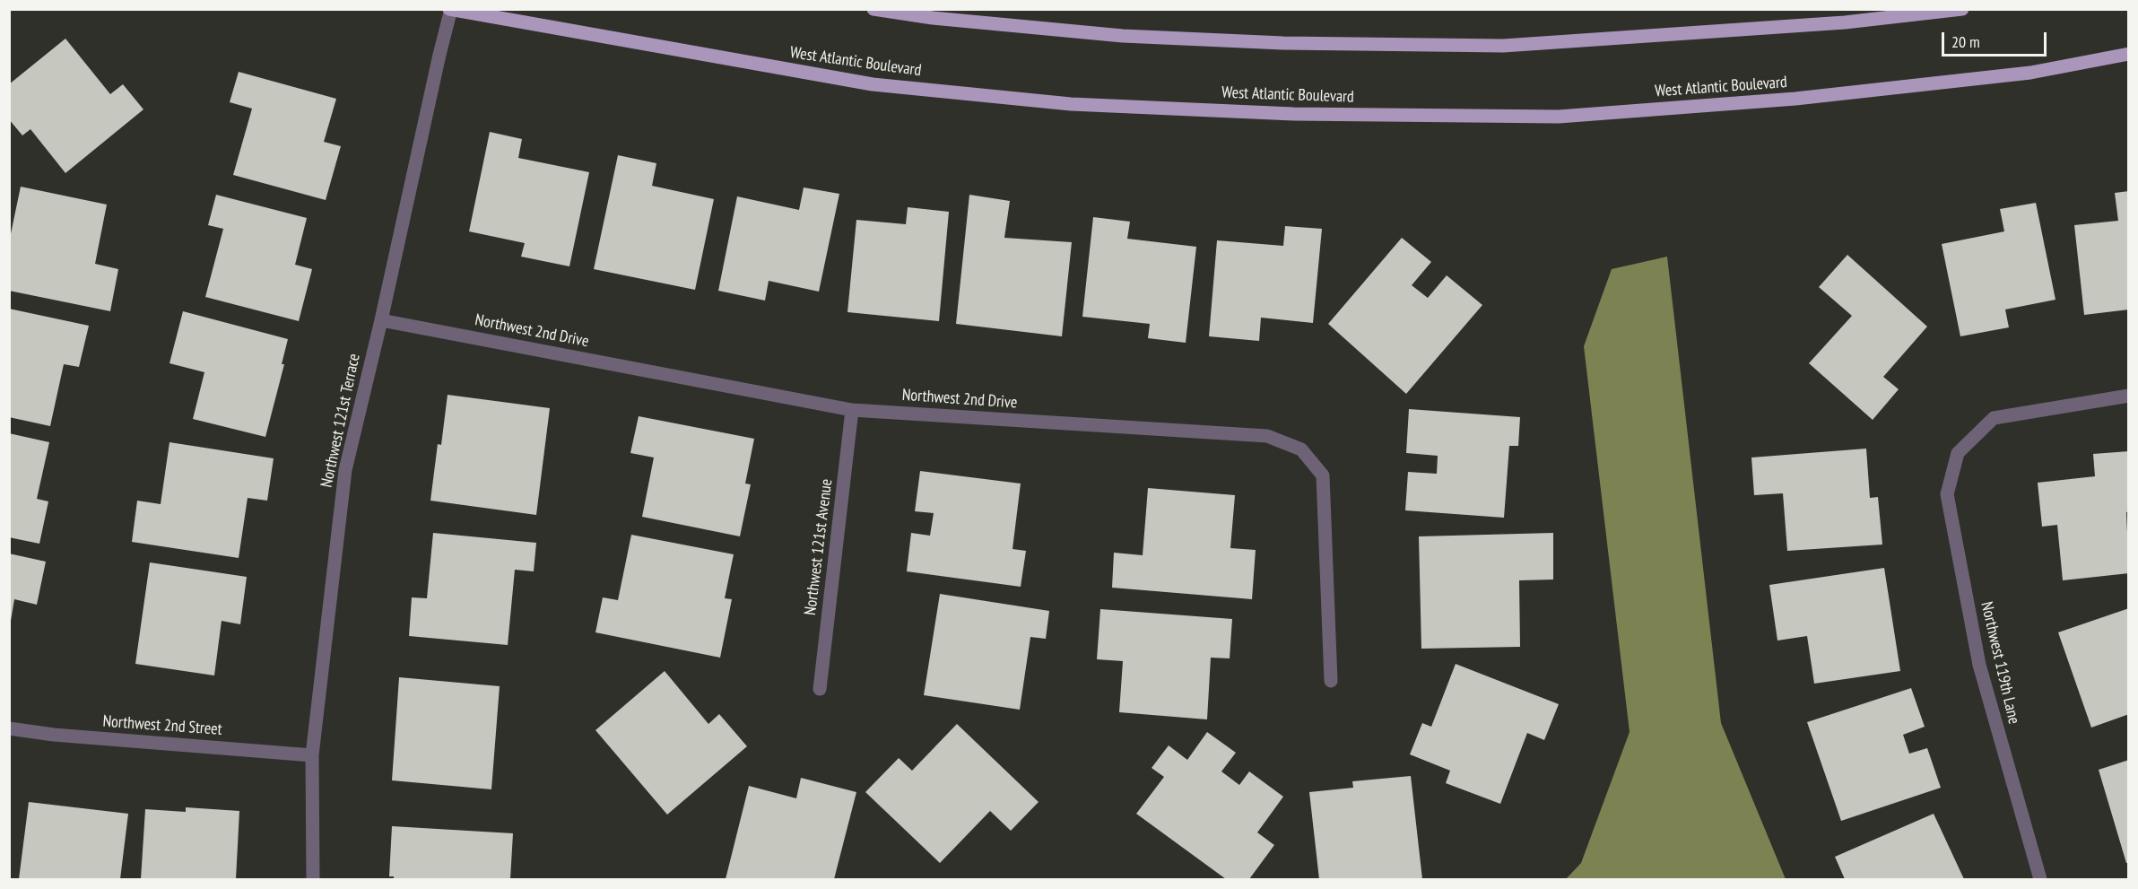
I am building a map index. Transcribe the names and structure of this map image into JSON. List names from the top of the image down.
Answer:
{
  "streets": {
    "main road": ["West Atlantic Boulevard"],
    "street": [
      "Northwest 2nd Drive",
      "Northwest 121st Terrace",
      "Northwest 121st Avenue",
      "Northwest 119th Lane",
      "Northwest 2nd Street"
    ]
  },
  "crossings": [
    ["West Atlantic Boulevard", "Northwest 121st Terrace"],
    ["Northwest 2nd Drive", "Northwest 121st Terrace"],
    ["Northwest 2nd Drive", "Northwest 121st Avenue"],
    ["Northwest 121st Terrace", "Northwest 2nd Street"]
  ],
  "scale_bar": "20 m"
}
